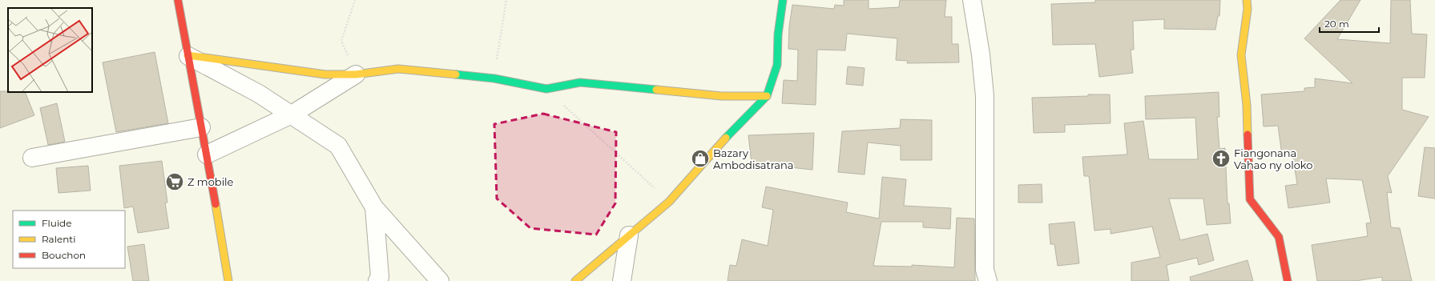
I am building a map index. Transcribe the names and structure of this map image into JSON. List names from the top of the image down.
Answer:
{
  "places": {
    "shop": ["Bazary Ambodisatrana"],
    "church": ["Fiangonana Vahao ny oloko"],
    "supermarket": ["Z mobile"]
  },
  "legend": ["Fluide", "Ralenti", "Bouchon"],
  "scale_bar": "20 m"
}
